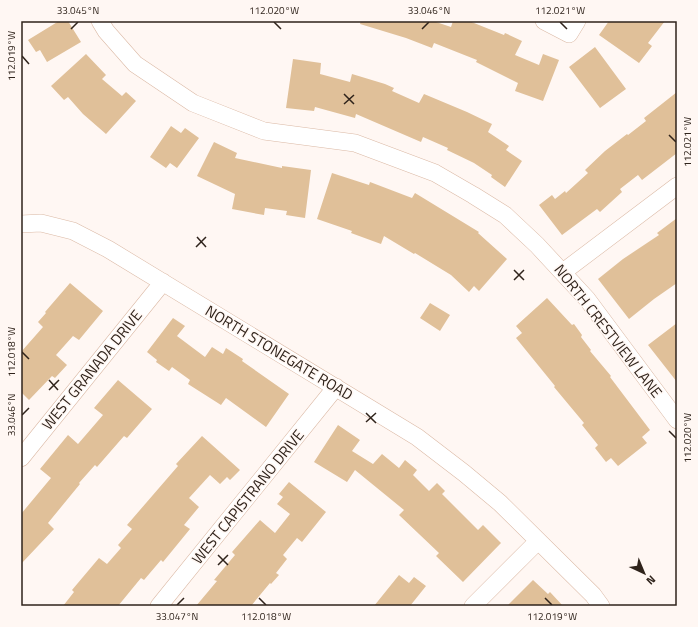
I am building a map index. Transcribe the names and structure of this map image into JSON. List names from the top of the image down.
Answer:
{
  "streets": {
    "street": [
      "NORTH CRESTVIEW LANE",
      "NORTH STONEGATE ROAD",
      "WEST GRANADA DRIVE",
      "WEST CAPISTRANO DRIVE"
    ]
  },
  "crossings": [
    ["NORTH STONEGATE ROAD", "WEST GRANADA DRIVE"],
    ["NORTH STONEGATE ROAD", "WEST CAPISTRANO DRIVE"]
  ],
  "north": "bottom right",
  "coordinates": [
    "33.045°N",
    "112.020°W",
    "33.046°N",
    "112.021°W",
    "112.019°W",
    "112.018°W",
    "33.047°N"
  ]
}
